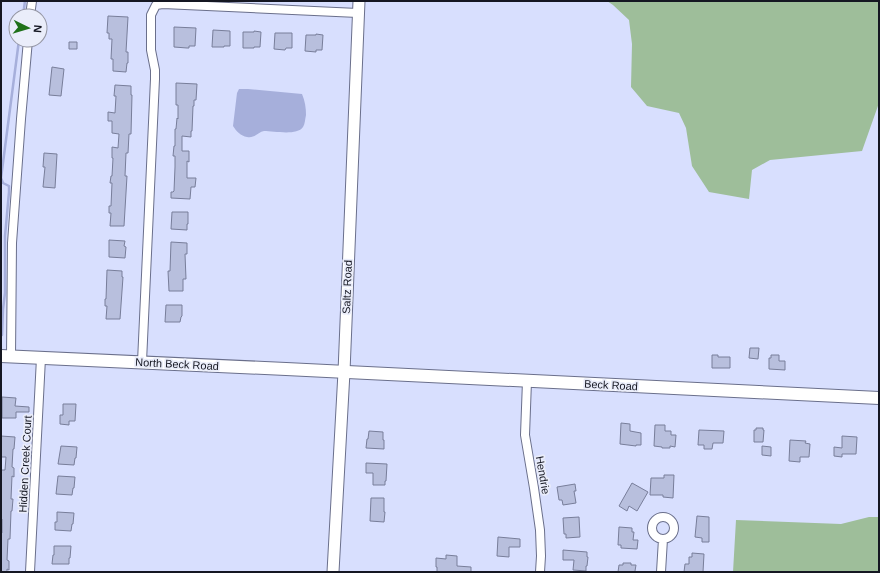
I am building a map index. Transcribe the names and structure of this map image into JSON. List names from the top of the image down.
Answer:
{
  "streets": {
    "main road": ["North Beck Road", "Beck Road"],
    "street": ["Saltz Road", "Hidden Creek Court", "Hendrie"]
  },
  "crossings": [
    ["Saltz Road", "North Beck Road"],
    ["Saltz Road", "Beck Road"],
    ["North Beck Road", "Beck Road"],
    ["North Beck Road", "Hidden Creek Court"],
    ["Beck Road", "Hendrie"]
  ],
  "north": "right"
}
